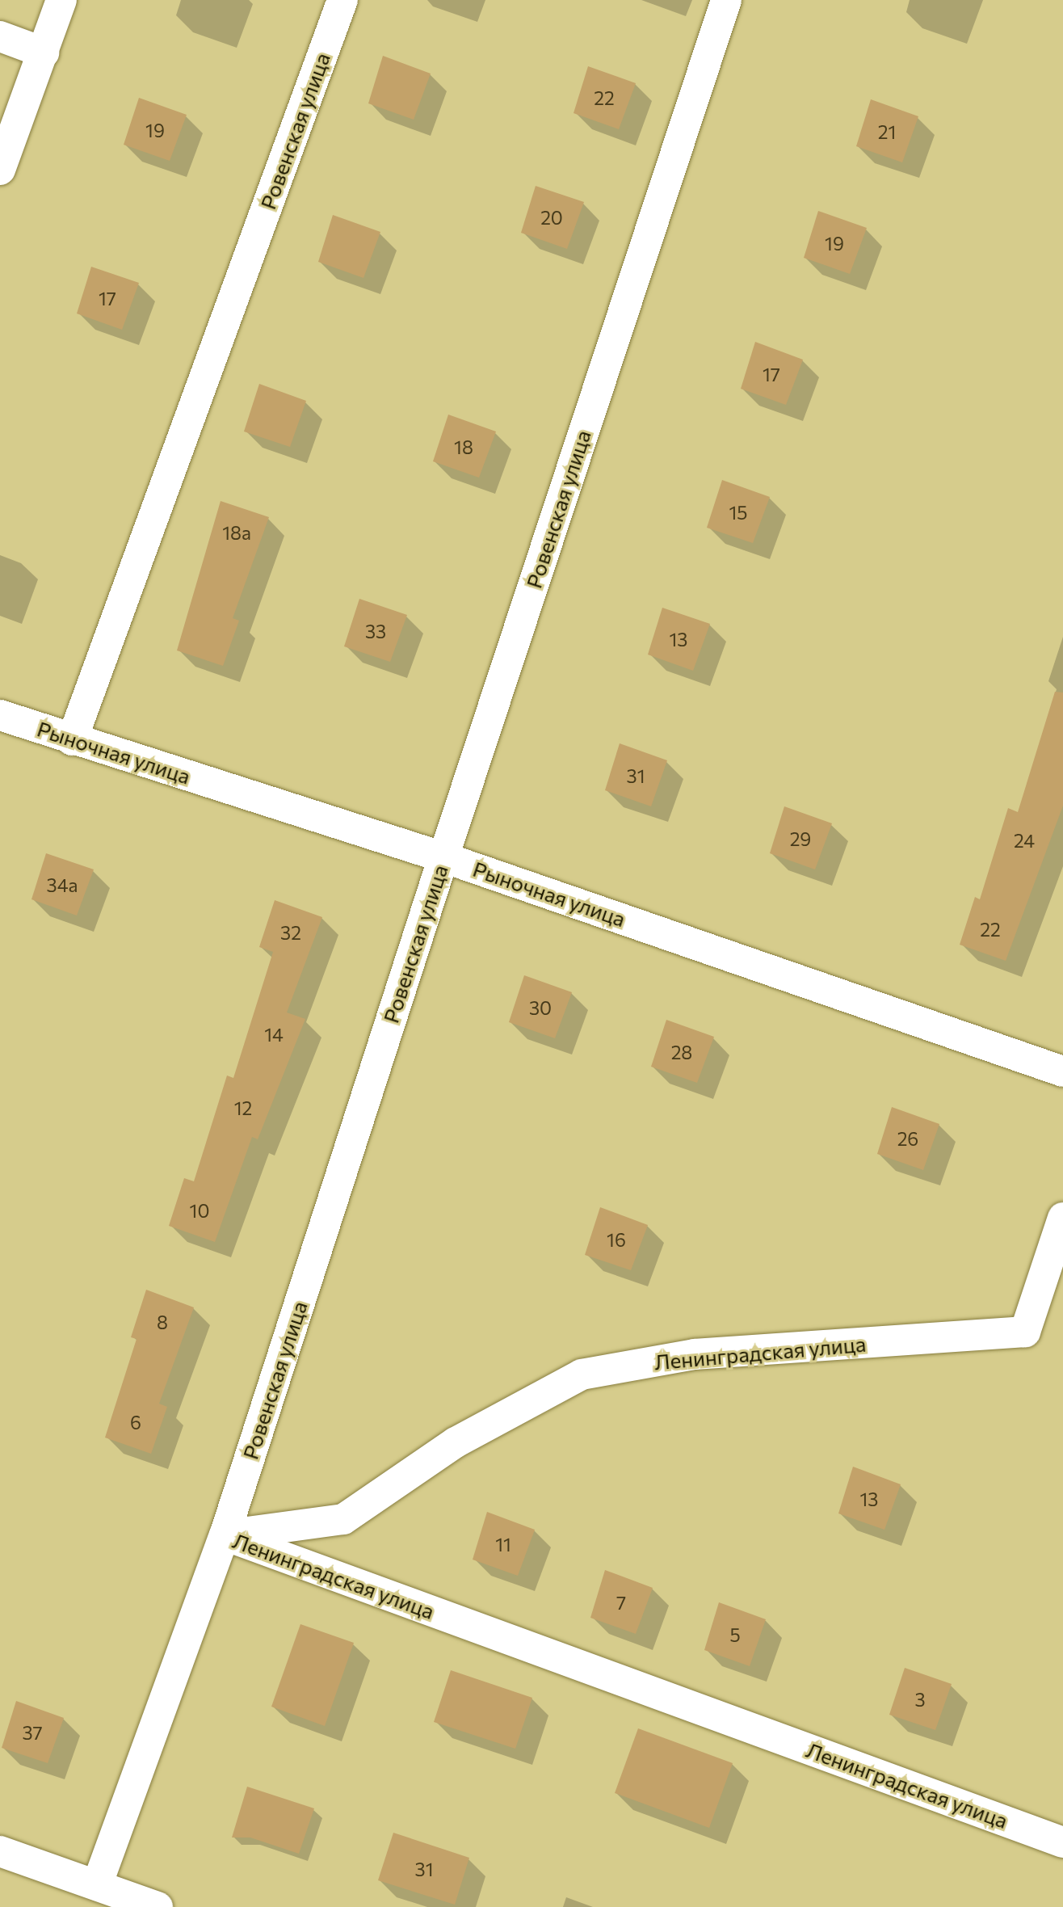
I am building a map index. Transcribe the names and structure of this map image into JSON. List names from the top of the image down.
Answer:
{
  "streets": {
    "street": ["Ровенская улица", "Рыночная улица", "Ленинградская улица"]
  },
  "crossings": [
    ["Ровенская улица", "Рыночная улица"],
    ["Ровенская улица", "Ленинградская улица"]
  ],
  "house_numbers": [
    "22",
    "19",
    "21",
    "20",
    "19",
    "17",
    "17",
    "18",
    "15",
    "18а",
    "33",
    "13",
    "31",
    "29",
    "24",
    "34а",
    "22",
    "32",
    "30",
    "14",
    "28",
    "12",
    "26",
    "10",
    "16",
    "8",
    "6",
    "13",
    "11",
    "7",
    "5",
    "3",
    "37",
    "31"
  ]
}
